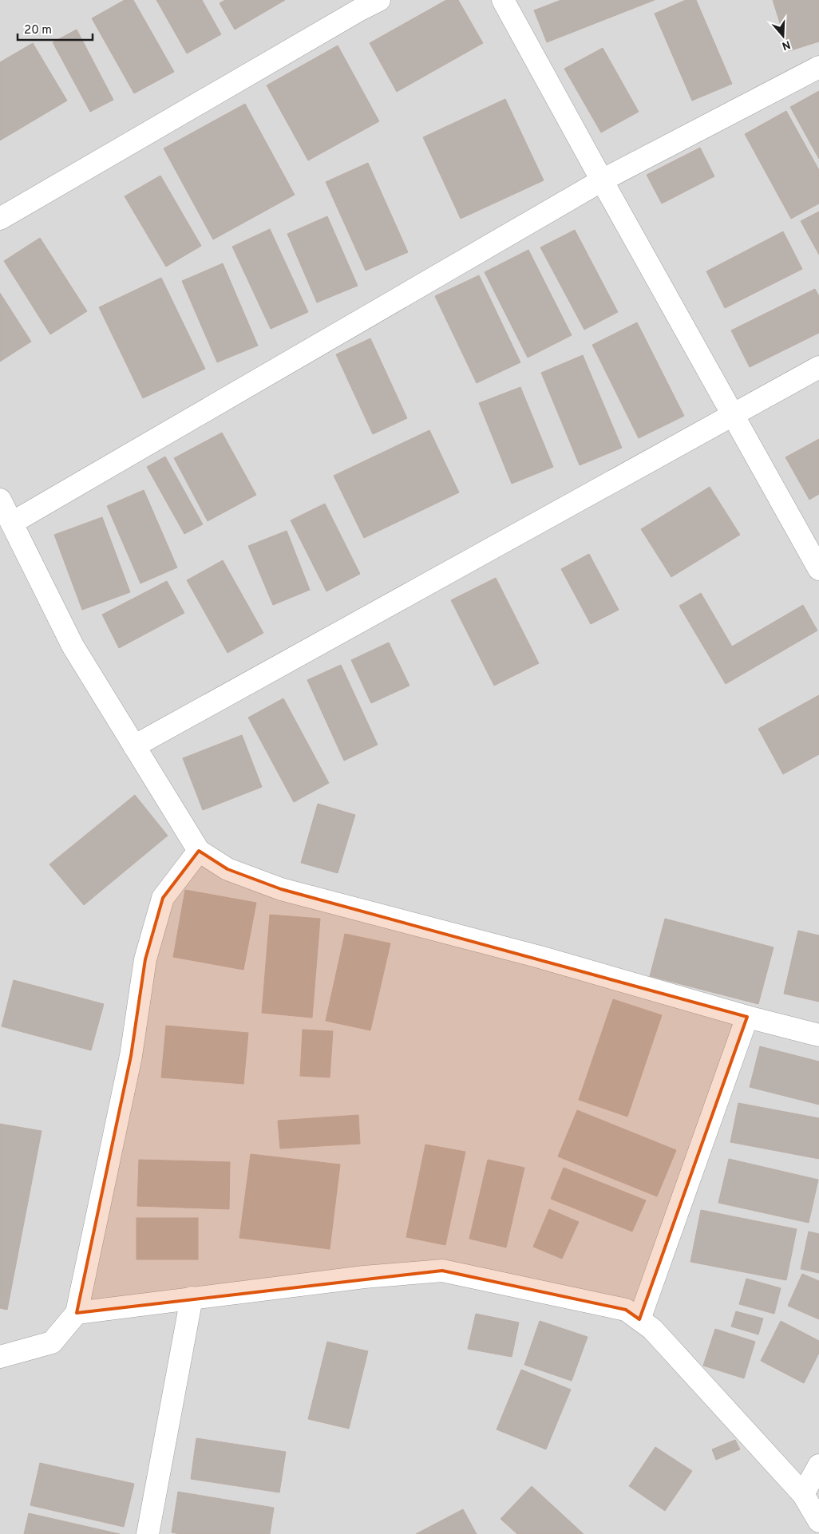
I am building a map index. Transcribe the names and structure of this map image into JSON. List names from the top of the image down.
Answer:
{
  "scale_bar": "20 m",
  "north": "bottom"
}
